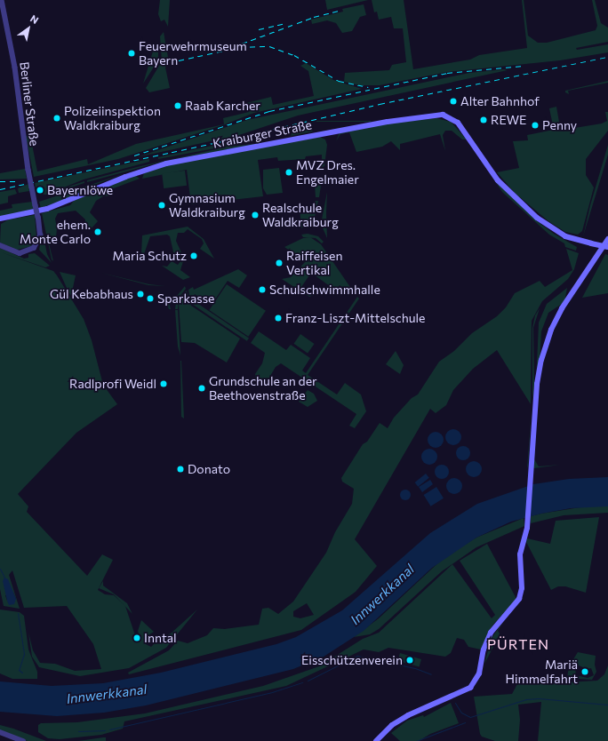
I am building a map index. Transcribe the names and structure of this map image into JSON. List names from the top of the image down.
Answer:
{
  "streets": {
    "main road": ["Kraiburger Straße"],
    "street": ["Berliner Straße"]
  },
  "districts": ["PÜRTEN"],
  "water": ["Innwerkkanal"],
  "places": [
    "Feuerwehrmuseum Bayern",
    "Alter Bahnhof",
    "Raab Karcher",
    "Polizeiinspektion Waldkraiburg",
    "REWE",
    "Penny",
    "MVZ Dres. Engelmaier",
    "Bayernlöwe",
    "Gymnasium Waldkraiburg",
    "Realschule Waldkraiburg",
    "ehem. Monte Carlo",
    "Maria Schutz",
    "Raiffeisen Vertikal",
    "Schulschwimmhalle",
    "Gül Kebabhaus",
    "Sparkasse",
    "Franz-Liszt-Mittelschule",
    "Radlprofi Weidl",
    "Grundschule an der Beethovenstraße",
    "Donato",
    "Inntal",
    "Eisschützenverein",
    "Mariä Himmelfahrt"
  ],
  "north": "top right"
}
